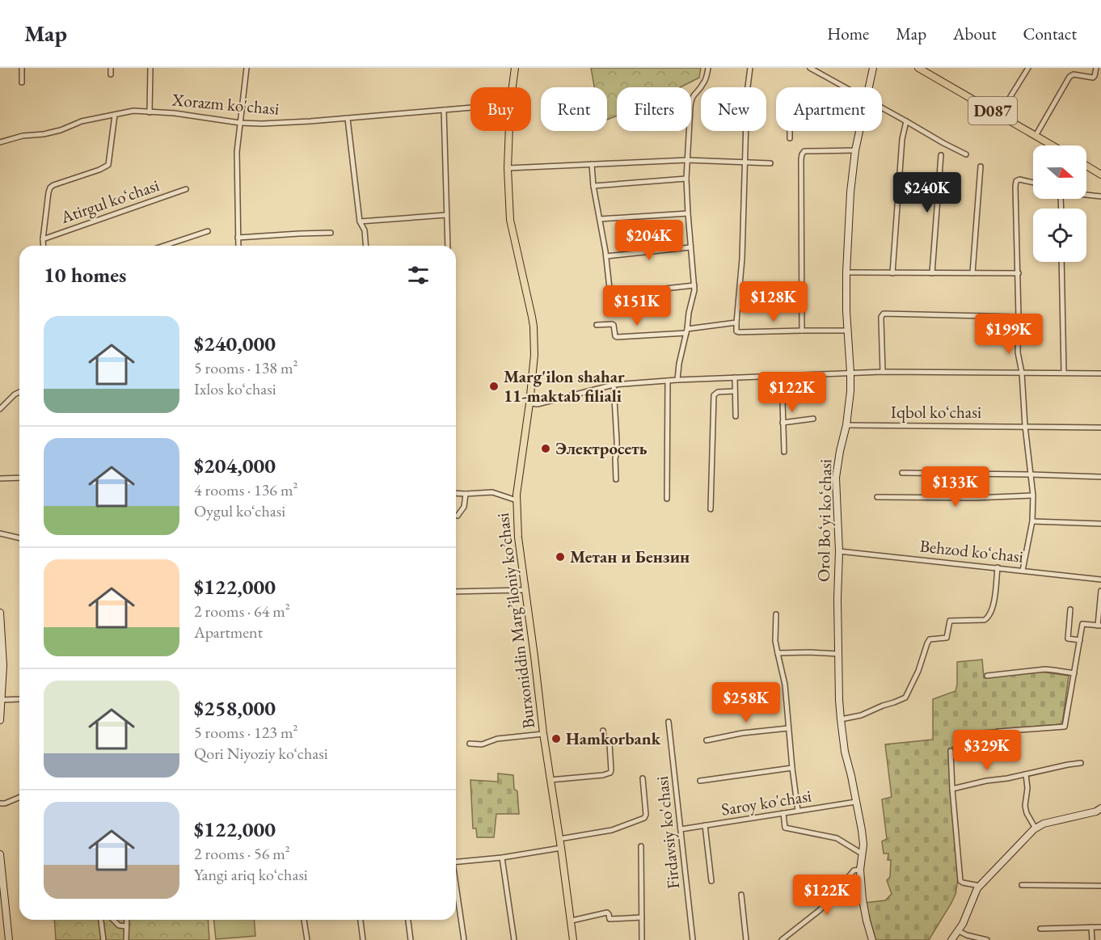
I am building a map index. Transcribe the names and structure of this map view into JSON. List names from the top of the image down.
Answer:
{
  "streets": {
    "main road": ["D087", "Burxoniddin Marg’iloniy ko’chasi"],
    "street": [
      "Xorazm ko'chasi",
      "Atirgul koʻchasi",
      "Iqbol koʻchasi",
      "Orol Boʻyi koʻchasi",
      "Behzod koʻchasi",
      "Saroy ko'chasi",
      "Firdavsiy ko'chasi"
    ]
  },
  "crossings": [
    ["Xorazm ko'chasi", "Atirgul koʻchasi"],
    ["Iqbol koʻchasi", "Orol Boʻyi koʻchasi"],
    ["Orol Boʻyi koʻchasi", "Behzod koʻchasi"],
    ["Orol Boʻyi koʻchasi", "Saroy ko'chasi"],
    ["Saroy ko'chasi", "Firdavsiy ko'chasi"]
  ],
  "places": [
    "Marg'ilon shahar 11-maktab filiali",
    "Электросеть",
    "Метан и Бензин",
    "Hamkorbank"
  ],
  "north": "right",
  "page": {
    "header": "Map",
    "nav": [
      "Home",
      "Map",
      "About",
      "Contact"
    ],
    "chip": [
      "Buy",
      "Rent",
      "Filters",
      "New",
      "Apartment"
    ],
    "price": [
      "$240K",
      "$204K",
      "$128K",
      "$151K",
      "$199K",
      "$122K",
      "$133K",
      "$258K",
      "$329K",
      "$122K"
    ],
    "heading": "10 homes",
    "list": [
      {
        "name": "$240,000",
        "note": "5 rooms · 138 m² · Ixlos koʻchasi"
      },
      {
        "name": "$204,000",
        "note": "4 rooms · 136 m² · Oygul koʻchasi"
      },
      {
        "name": "$122,000",
        "note": "2 rooms · 64 m² · Apartment"
      },
      {
        "name": "$258,000",
        "note": "5 rooms · 123 m² · Qori Niyoziy koʻchasi"
      },
      {
        "name": "$122,000",
        "note": "2 rooms · 56 m² · Yangi ariq koʻchasi"
      }
    ]
  }
}
